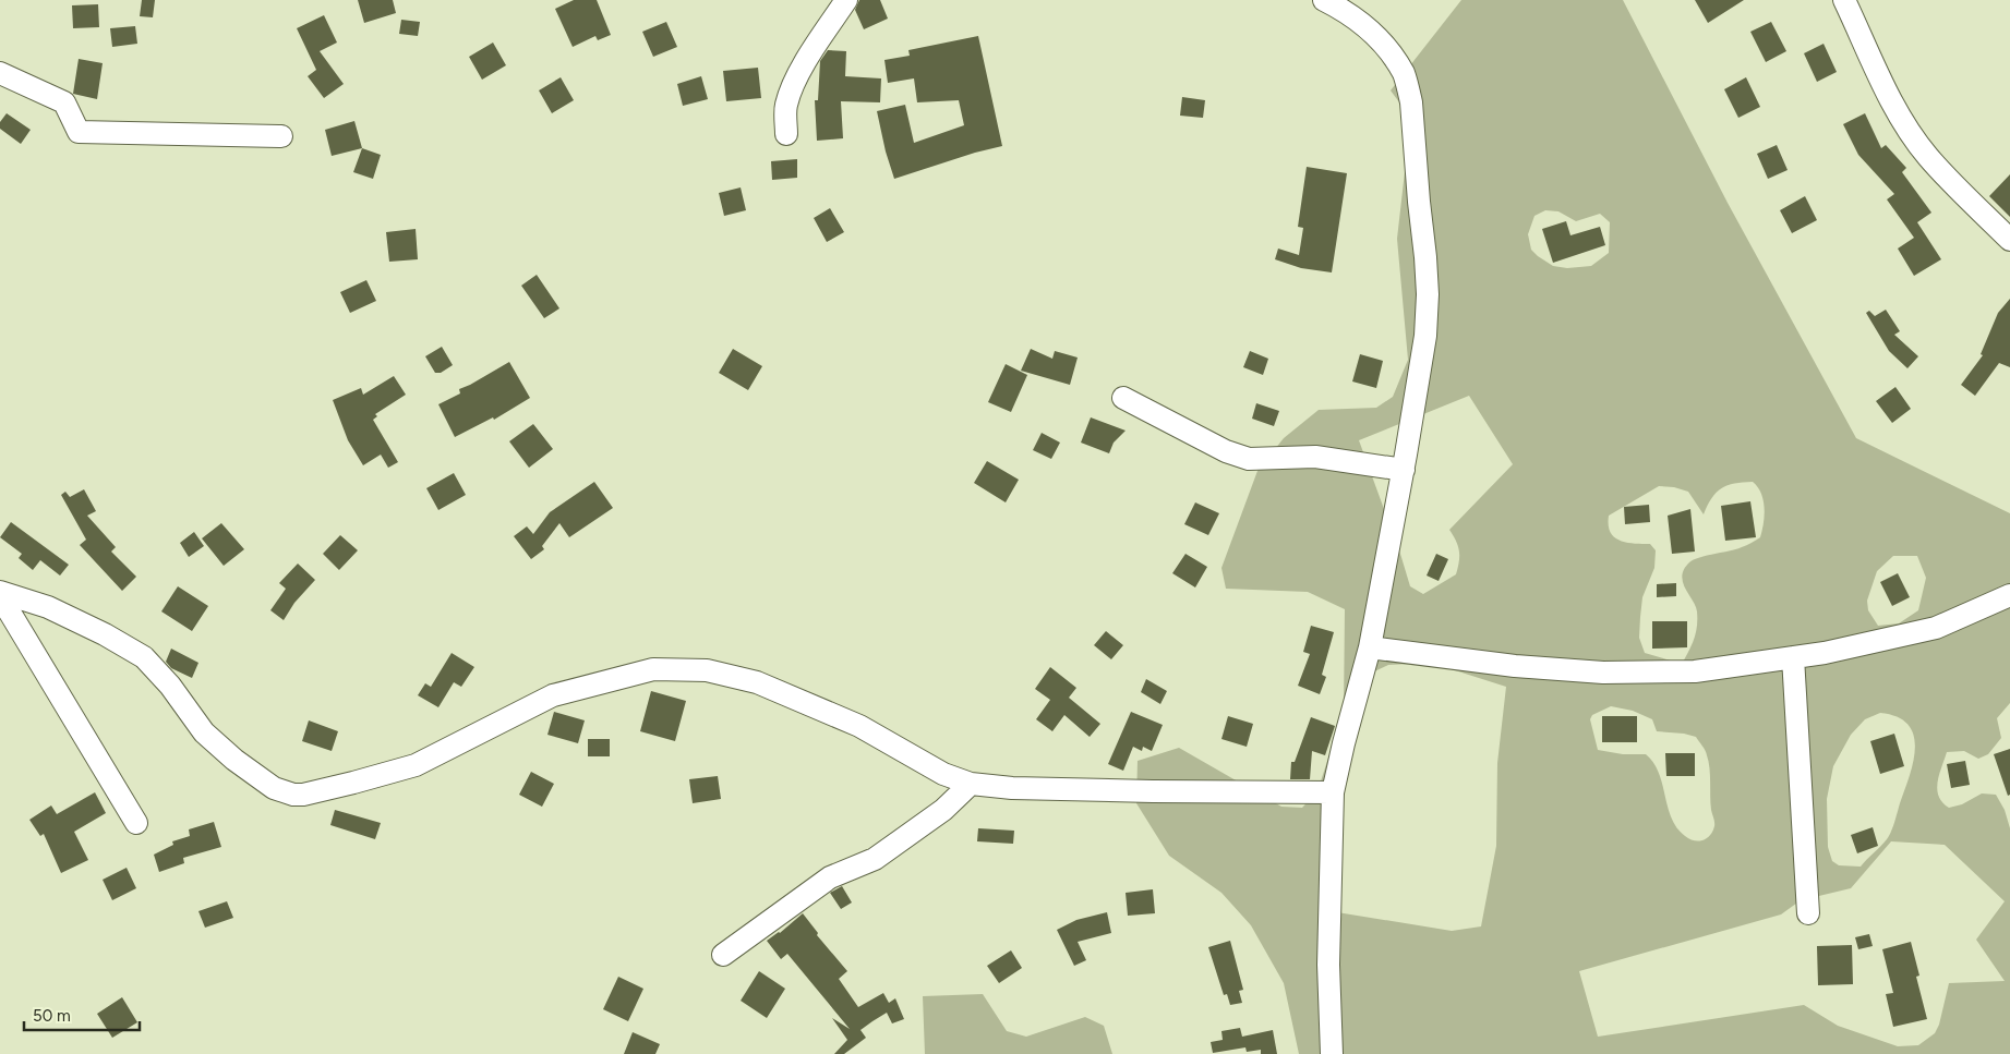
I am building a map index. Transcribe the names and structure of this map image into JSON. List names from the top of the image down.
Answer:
{
  "scale_bar": "50 m"
}
